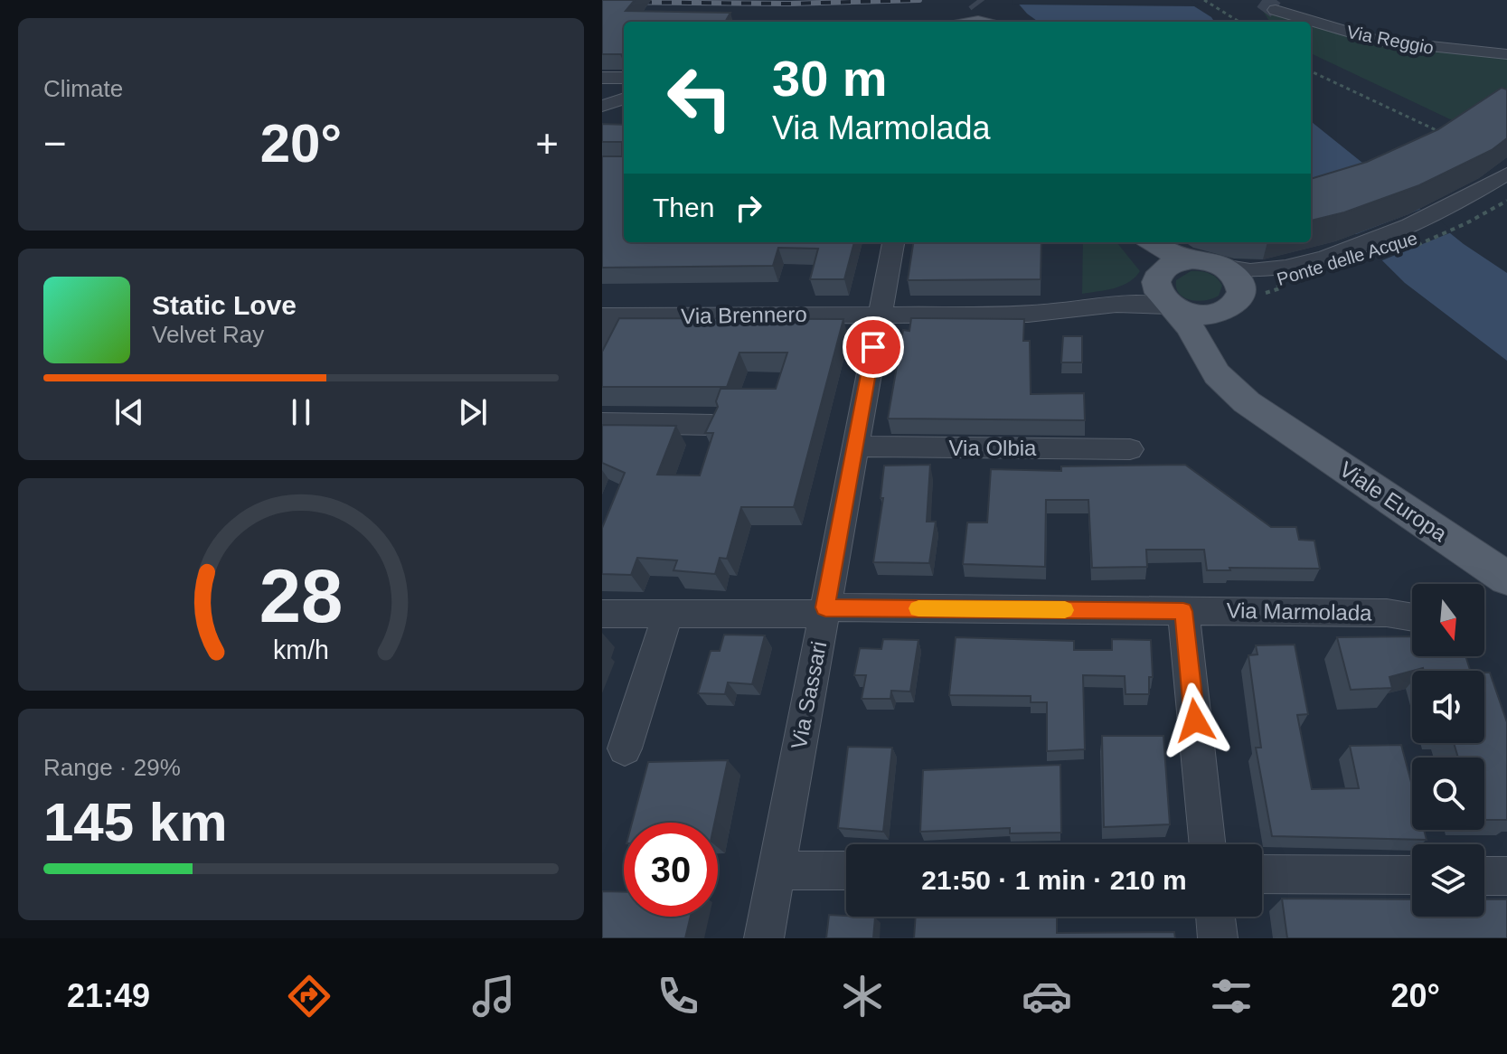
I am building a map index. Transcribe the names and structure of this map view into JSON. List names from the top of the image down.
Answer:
{
  "streets": {
    "main road": ["Viale Europa"],
    "street": [
      "Via Reggio",
      "Ponte delle Acque",
      "Via Brennero",
      "Via Olbia",
      "Via Marmolada",
      "Via Sassari"
    ]
  },
  "crossings": [
    ["Ponte delle Acque", "Viale Europa"],
    ["Via Brennero", "Viale Europa"],
    ["Via Brennero", "Via Sassari"],
    ["Via Olbia", "Via Sassari"],
    ["Via Marmolada", "Via Sassari"]
  ],
  "north": "bottom",
  "page": {
    "tile": [
      "Climate",
      ["Range · 29%", "145 km"]
    ],
    "turn": ["30 m", "Via Marmolada"],
    "heat": ["−", "20°", "+"],
    "then": "Then",
    "song": ["Static Love", "Velvet Ray"],
    "limit": "30",
    "trip": "21:50 · 1 min · 210 m",
    "tabs": ["21:49", "20°"],
    "gauge": ["28", "km/h"]
  }
}
